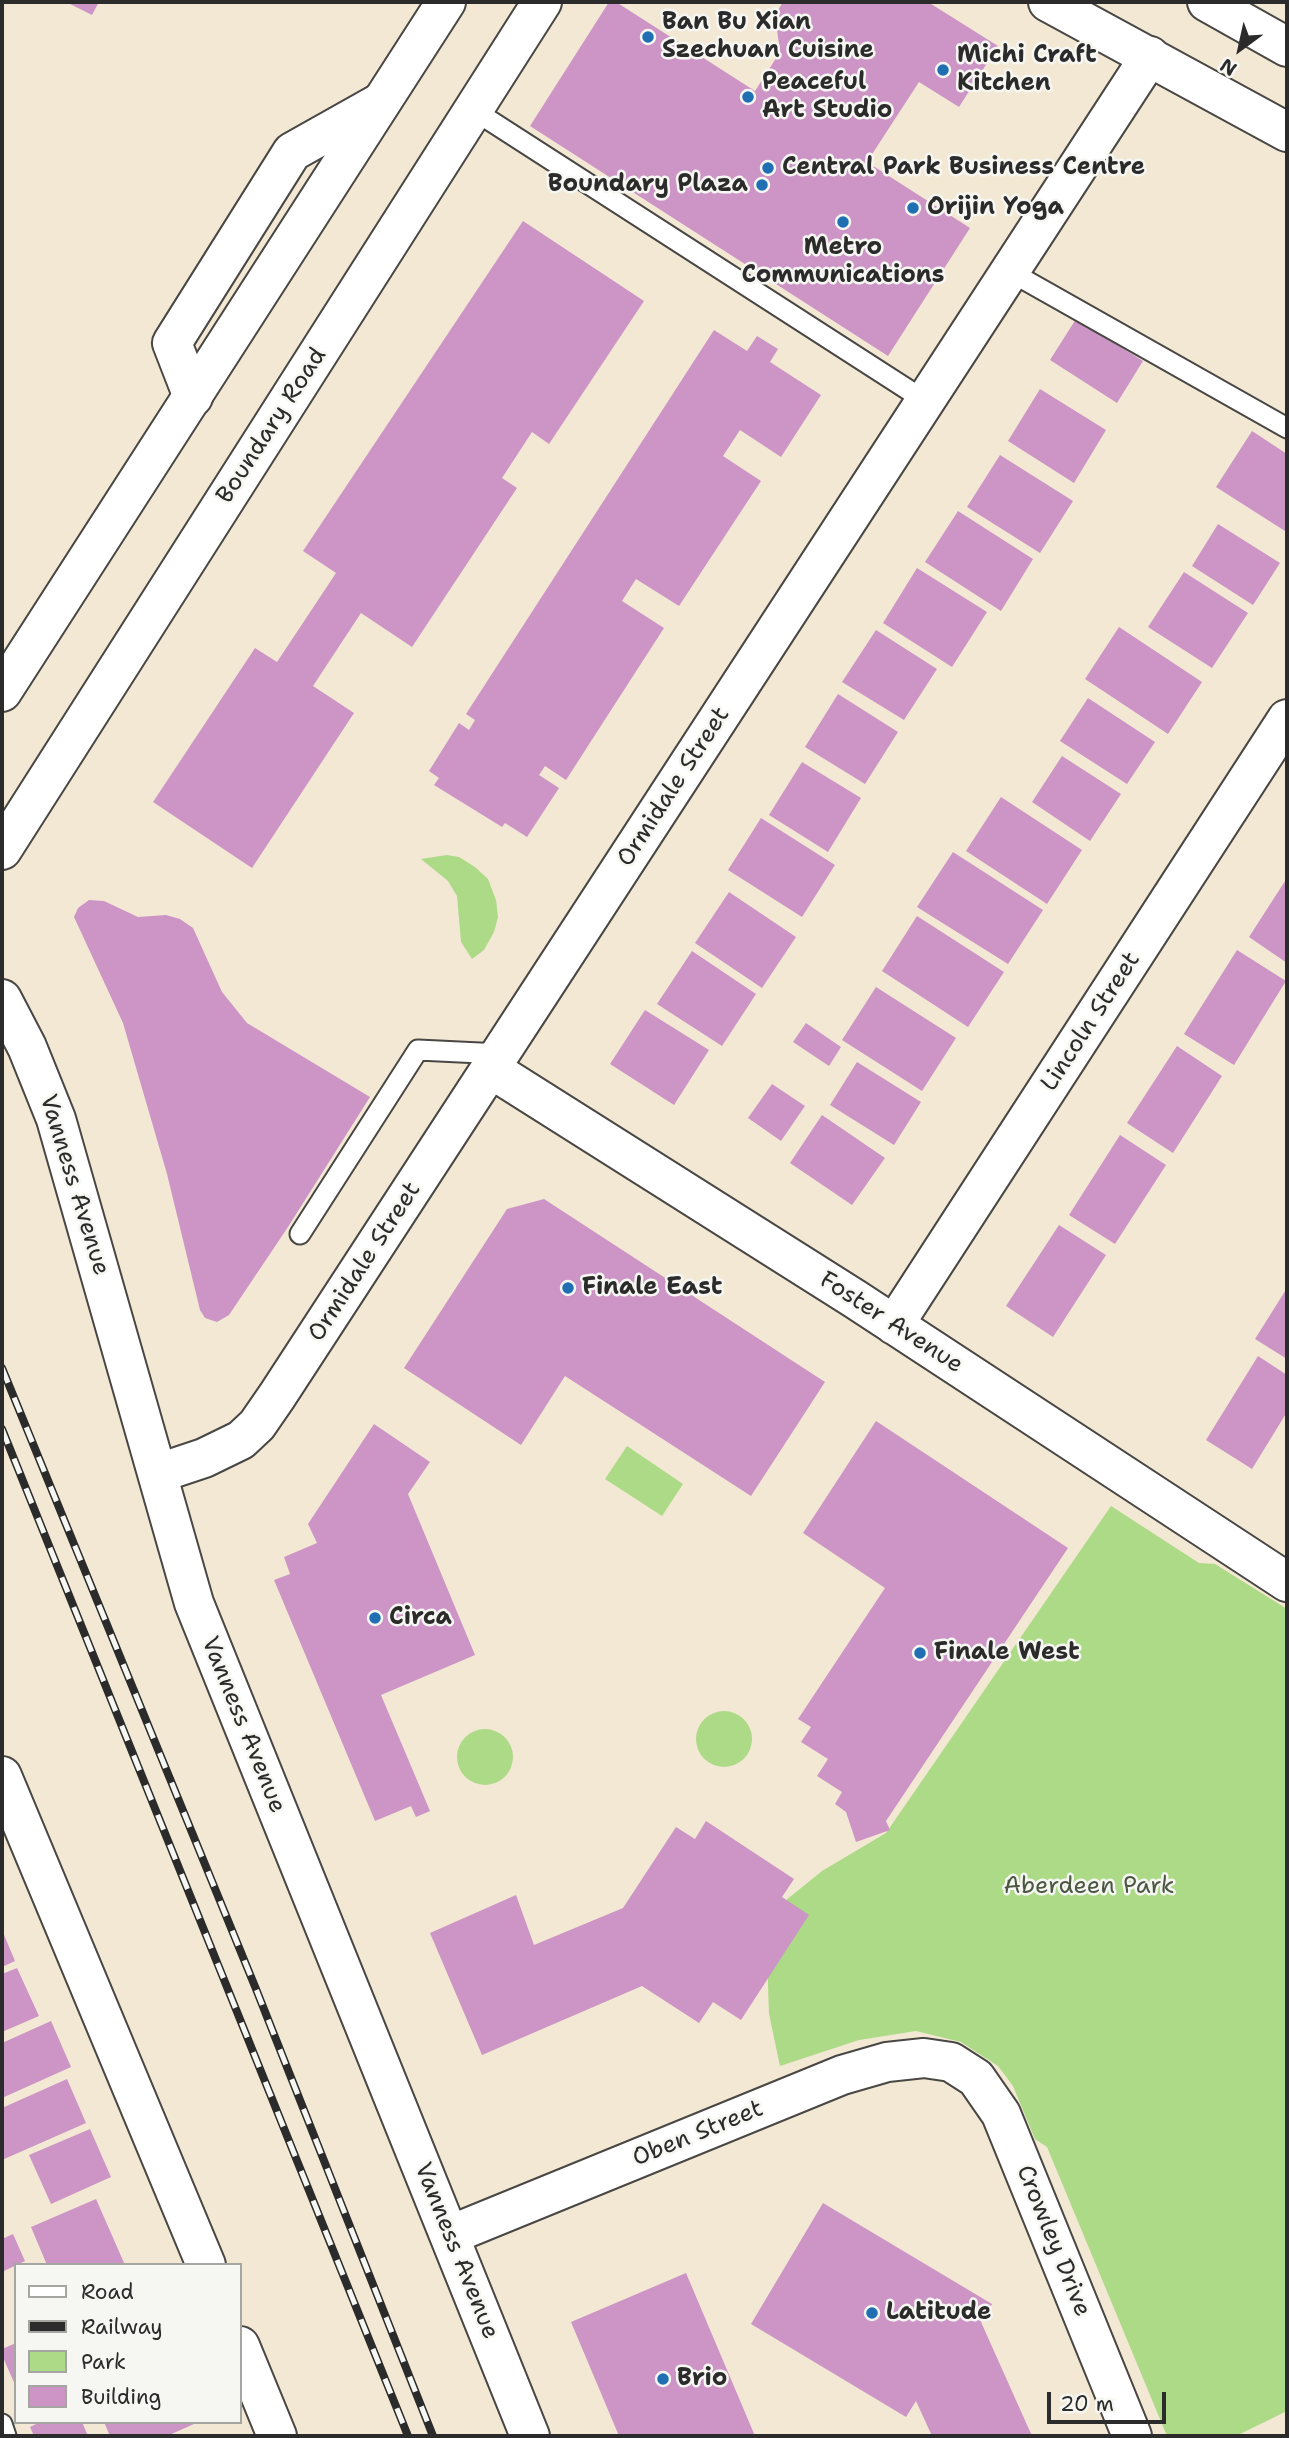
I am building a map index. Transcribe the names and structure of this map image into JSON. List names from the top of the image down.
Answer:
{
  "streets": {
    "street": [
      "Boundary Road",
      "Ormidale Street",
      "Lincoln Street",
      "Vanness Avenue",
      "Foster Avenue",
      "Oben Street",
      "Crowley Drive"
    ]
  },
  "crossings": [
    ["Ormidale Street", "Vanness Avenue"],
    ["Ormidale Street", "Foster Avenue"],
    ["Lincoln Street", "Foster Avenue"],
    ["Vanness Avenue", "Oben Street"],
    ["Oben Street", "Crowley Drive"]
  ],
  "parks": ["Aberdeen Park"],
  "places": [
    "Ban Bu Xian Szechuan Cuisine",
    "Michi Craft Kitchen",
    "Peaceful Art Studio",
    "Central Park Business Centre",
    "Boundary Plaza",
    "Orijin Yoga",
    "Metro Communications",
    "Finale East",
    "Circa",
    "Finale West",
    "Latitude",
    "Brio"
  ],
  "legend": [
    "Road",
    "Railway",
    "Park",
    "Building"
  ],
  "scale_bar": "20 m",
  "north": "bottom left"
}
